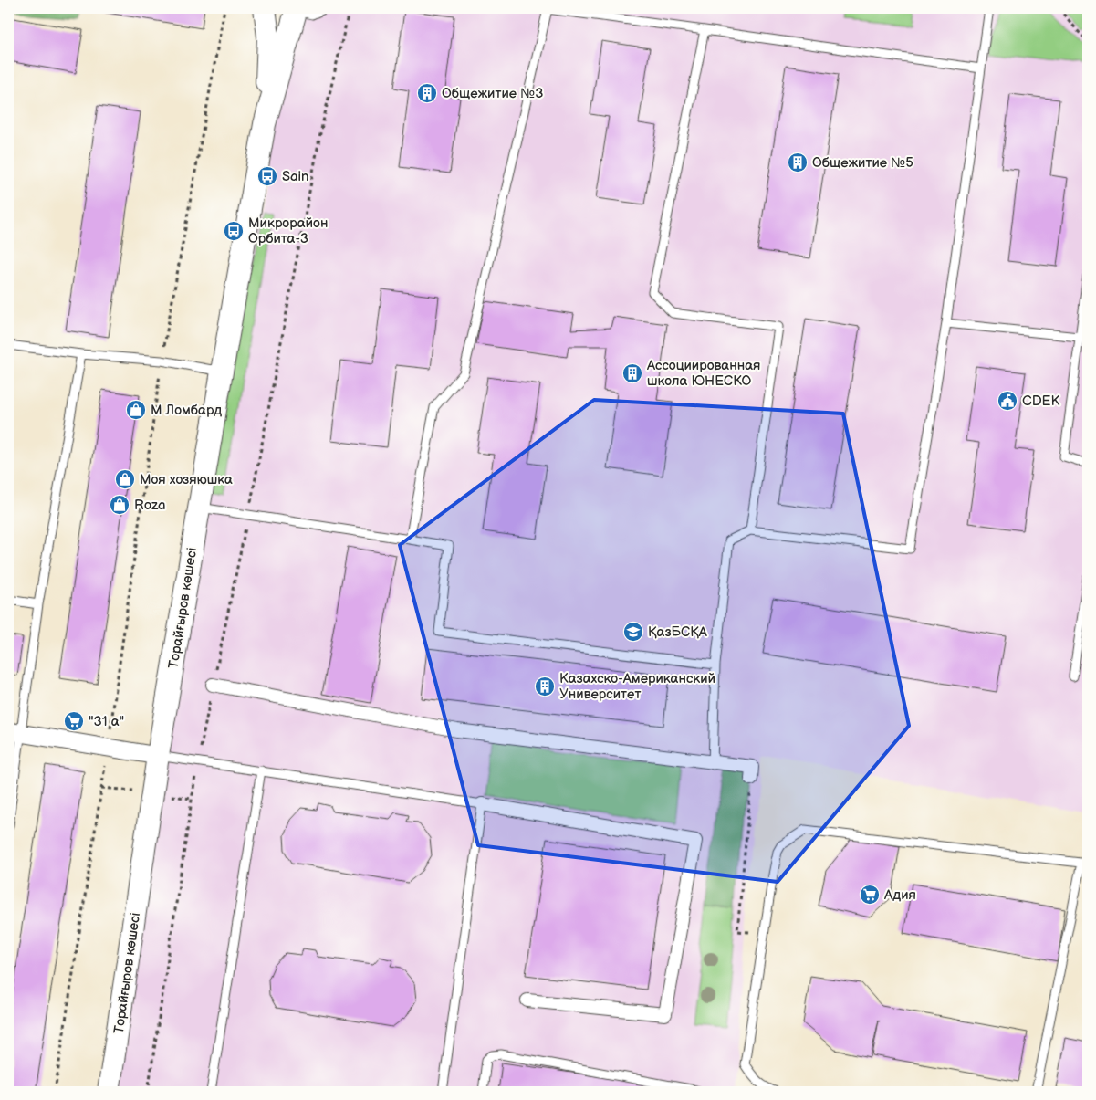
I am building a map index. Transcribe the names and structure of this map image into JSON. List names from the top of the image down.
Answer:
{
  "streets": {
    "street": ["Торайғыров көшесі"]
  },
  "places": {
    "building": [
      "Общежитие №3",
      "Общежитие №5",
      "Ассоциированная школа ЮНЕСКО",
      "Казахско-Американский Университет"
    ],
    "bus stop": ["Sain", "Микрорайон Орбита-3"],
    "public building": ["CDEK"],
    "shop": ["М Ломбард", "Моя хозяюшка", "Roza"],
    "school or university": ["ҚазБСҚА"],
    "supermarket": ["\"31 а\"", "Адия"]
  }
}
